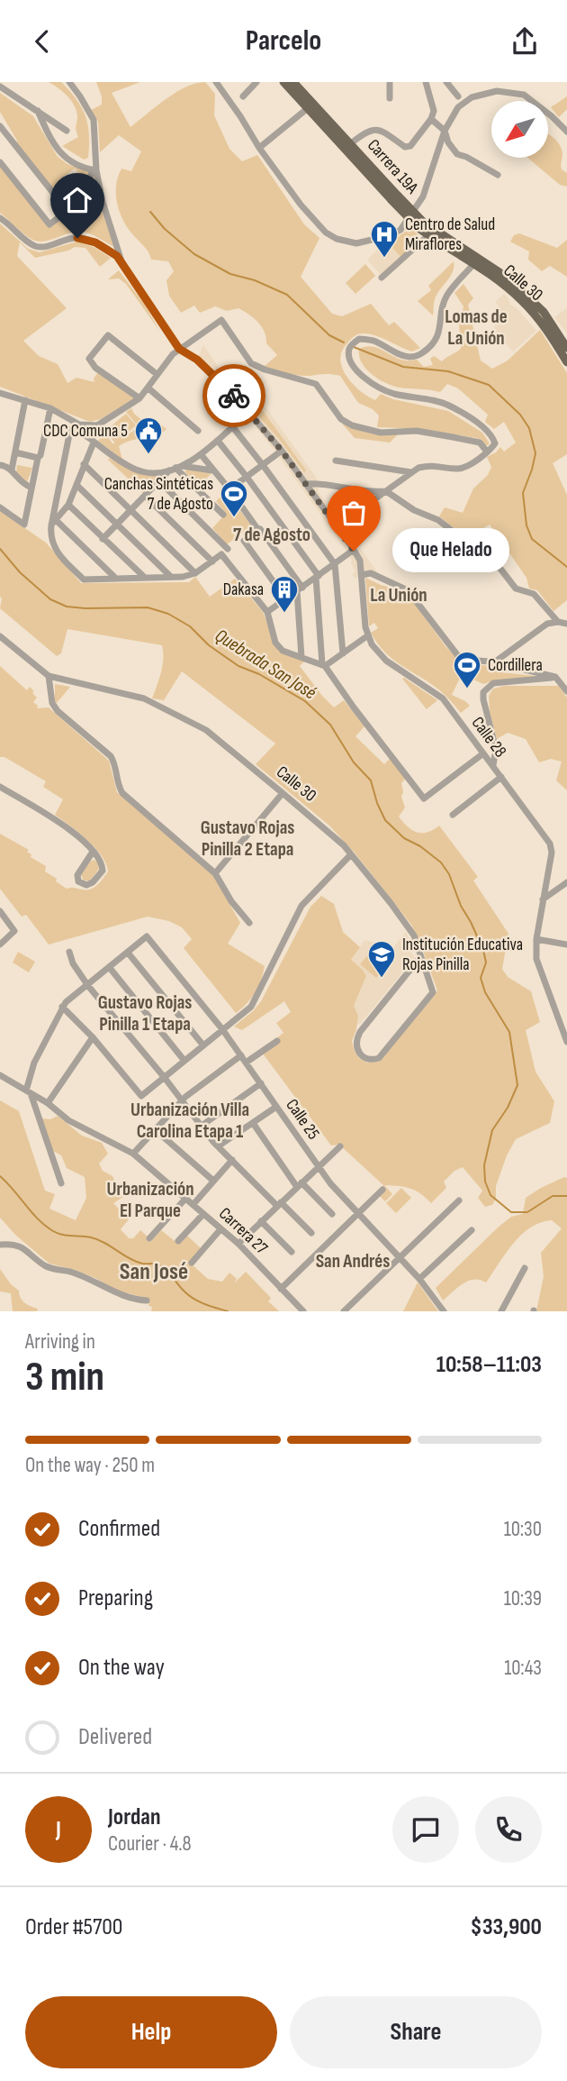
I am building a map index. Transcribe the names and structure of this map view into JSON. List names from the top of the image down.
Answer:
{
  "streets": {
    "main road": ["Carrera 19A", "Calle 30"],
    "street": ["Calle 28", "Calle 25", "Carrera 27"]
  },
  "crossings": [
    ["Carrera 19A", "Calle 30"]
  ],
  "districts": [
    "Lomas de La Unión",
    "7 de Agosto",
    "La Unión",
    "Gustavo Rojas Pinilla 2 Etapa",
    "Gustavo Rojas Pinilla 1 Etapa",
    "Urbanización Villa Carolina Etapa 1",
    "Urbanización El Parque",
    "San Andrés",
    "San José"
  ],
  "water": ["Quebrada San José"],
  "places": {
    "hospital": ["Centro de Salud Miraflores"],
    "public building": ["CDC Comuna 5"],
    "sports": ["Canchas Sintéticas 7 de Agosto", "Cordillera"],
    "other": ["Que Helado"],
    "building": ["Dakasa"],
    "school or university": ["Institución Educativa Rojas Pinilla"]
  },
  "north": "bottom left",
  "page": {
    "header": "Parcelo",
    "bubble": "Que Helado",
    "heading": ["3 min", "Arriving in", "10:58–11:03"],
    "panel": [
      "Jordan",
      "Courier · 4.8",
      "Order #5700",
      "$33,900"
    ],
    "bar": "On the way · 250 m",
    "list": [
      ["Confirmed", "10:30"],
      ["Preparing", "10:39"],
      ["On the way", "10:43"],
      "Delivered"
    ],
    "round": "J",
    "buttons": ["Help", "Share"]
  }
}
